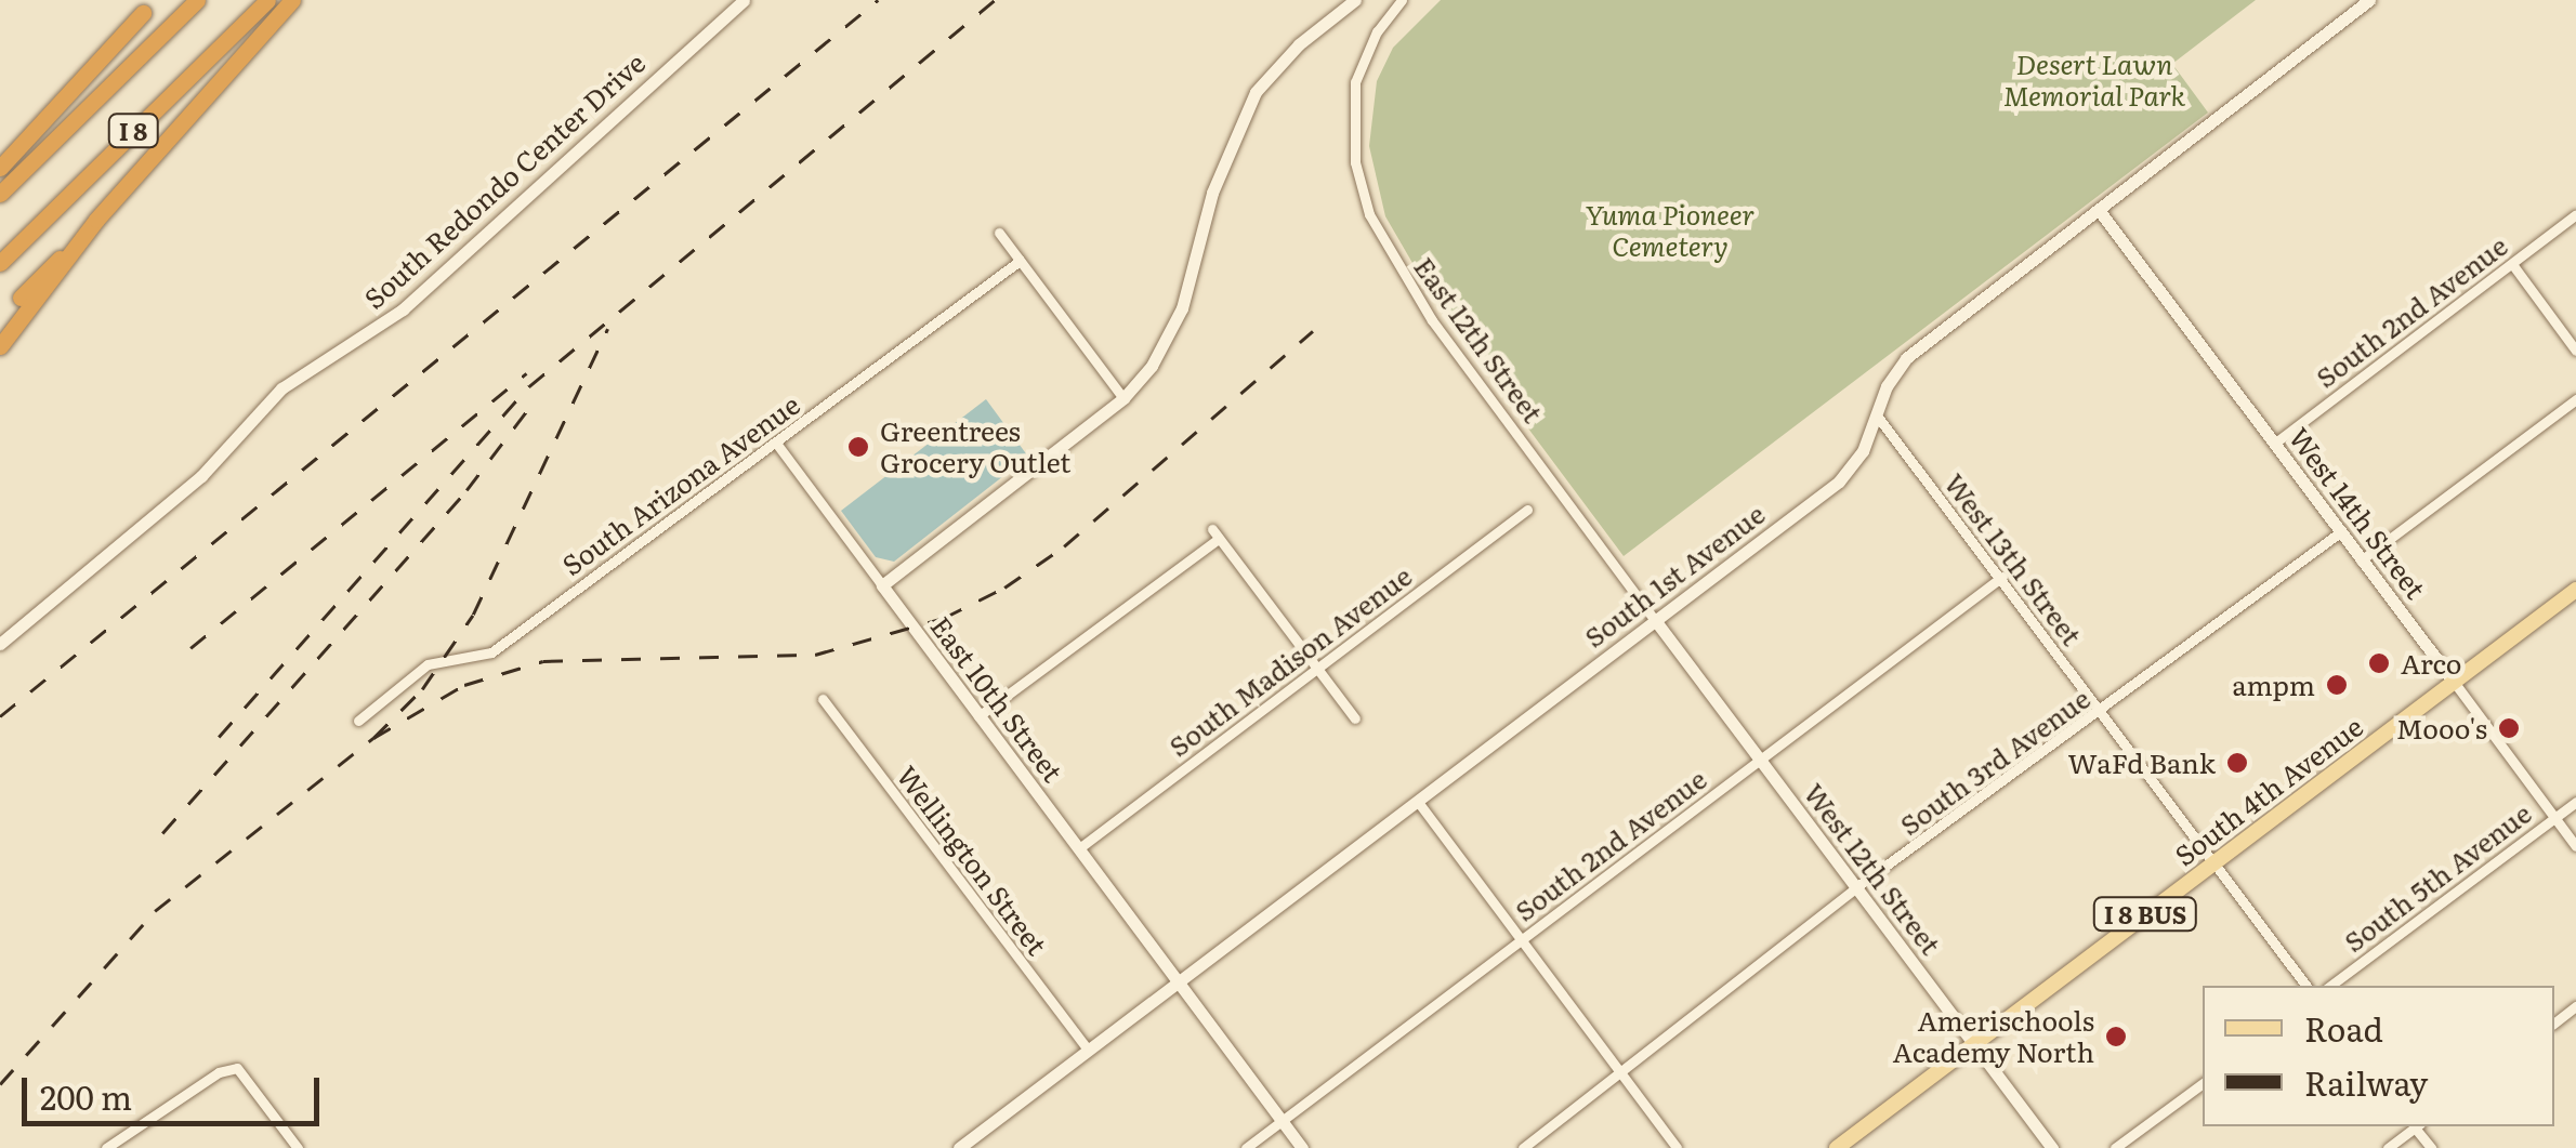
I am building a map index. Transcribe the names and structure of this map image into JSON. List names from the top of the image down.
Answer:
{
  "streets": {
    "highway": ["I 8"],
    "main road": ["South 4th Avenue", "I 8 BUS"],
    "street": [
      "South Redondo Center Drive",
      "South 2nd Avenue",
      "East 12th Street",
      "South Arizona Avenue",
      "West 14th Street",
      "West 13th Street",
      "South 1st Avenue",
      "South Madison Avenue",
      "East 10th Street",
      "South 3rd Avenue",
      "Wellington Street",
      "West 12th Street",
      "South 5th Avenue"
    ]
  },
  "crossings": [
    ["South 2nd Avenue", "West 14th Street"],
    ["South 2nd Avenue", "West 13th Street"],
    ["South 2nd Avenue", "East 10th Street"],
    ["South 2nd Avenue", "West 12th Street"],
    ["East 12th Street", "South 1st Avenue"],
    ["East 12th Street", "West 12th Street"],
    ["South Arizona Avenue", "East 10th Street"],
    ["West 14th Street", "South 1st Avenue"],
    ["West 14th Street", "South 3rd Avenue"],
    ["West 14th Street", "South 4th Avenue"],
    ["West 14th Street", "South 5th Avenue"],
    ["West 13th Street", "South 1st Avenue"],
    ["West 13th Street", "South 3rd Avenue"],
    ["West 13th Street", "South 4th Avenue"],
    ["South 1st Avenue", "East 10th Street"],
    ["South 1st Avenue", "Wellington Street"],
    ["South 1st Avenue", "West 12th Street"],
    ["South Madison Avenue", "East 10th Street"],
    ["South 3rd Avenue", "West 12th Street"],
    ["South 4th Avenue", "West 12th Street"]
  ],
  "parks": ["Desert Lawn Memorial Park", "Yuma Pioneer Cemetery"],
  "places": [
    "Greentrees Grocery Outlet",
    "Arco",
    "ampm",
    "Mooo's",
    "WaFd Bank",
    "Amerischools Academy North"
  ],
  "legend": ["Road", "Railway"],
  "scale_bar": "200 m"
}
